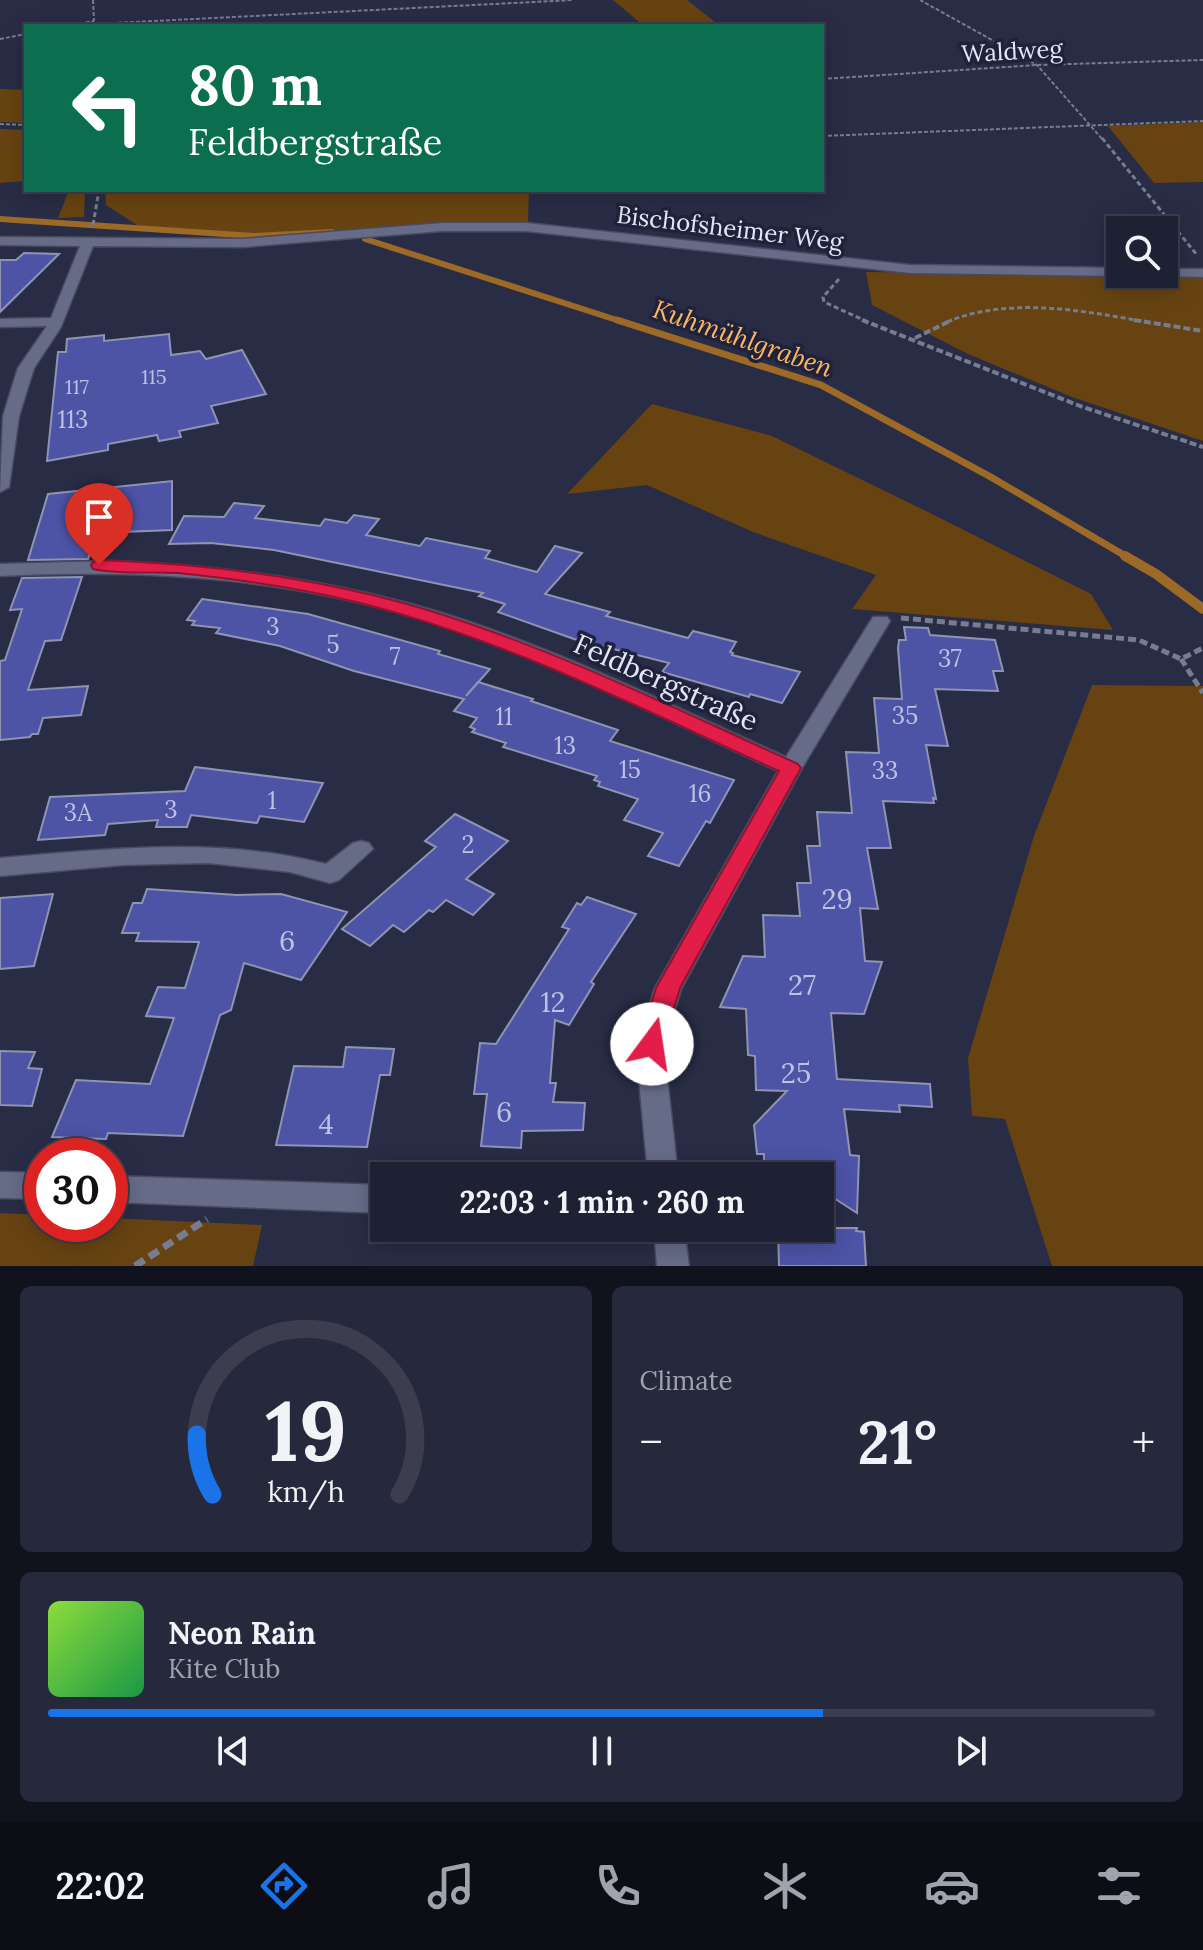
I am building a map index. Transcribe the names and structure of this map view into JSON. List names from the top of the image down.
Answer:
{
  "streets": {
    "street": ["Bischofsheimer Weg", "Feldbergstraße"],
    "path": ["Waldweg"]
  },
  "water": ["Kuhmühlgraben"],
  "house_numbers": [
    "115",
    "117",
    "113",
    "3",
    "5",
    "7",
    "37",
    "35",
    "11",
    "13",
    "15",
    "33",
    "16",
    "1",
    "3",
    "3A",
    "2",
    "29",
    "6",
    "27",
    "12",
    "25",
    "6",
    "4"
  ],
  "page": {
    "turn": ["80 m", "Feldbergstraße"],
    "limit": "30",
    "trip": "22:03 · 1 min · 260 m",
    "tile": "Climate",
    "heat": ["−", "21°", "+"],
    "song": ["Neon Rain", "Kite Club"],
    "tabs": "22:02",
    "gauge": ["19", "km/h"]
  }
}
